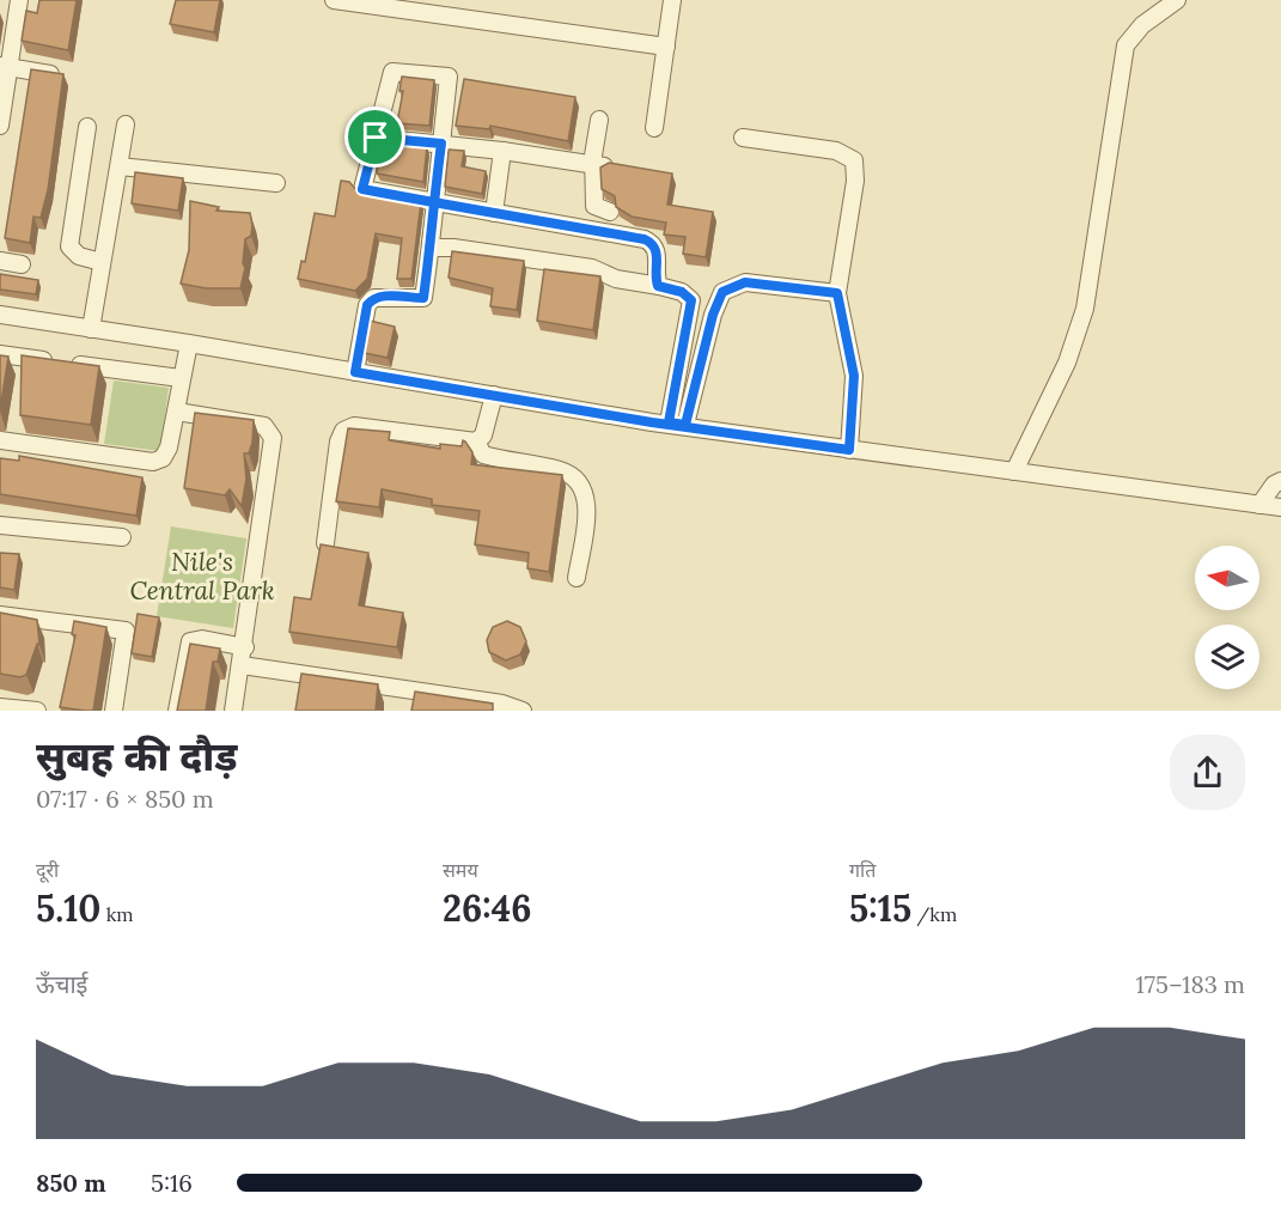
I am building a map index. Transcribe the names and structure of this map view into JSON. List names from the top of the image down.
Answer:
{
  "parks": ["Nile's Central Park"],
  "north": "left",
  "page": {
    "heading": ["सुबह की दौड़", "07:17 · 6 × 850 m"],
    "stats": [
      ["दूरी", "5.10 km"],
      ["समय", "26:46"],
      ["गति", "5:15 /km"]
    ],
    "chart": ["ऊँचाई", "175–183 m"],
    "list": [
      {
        "name": "850 m",
        "note": "5:16"
      }
    ]
  }
}
